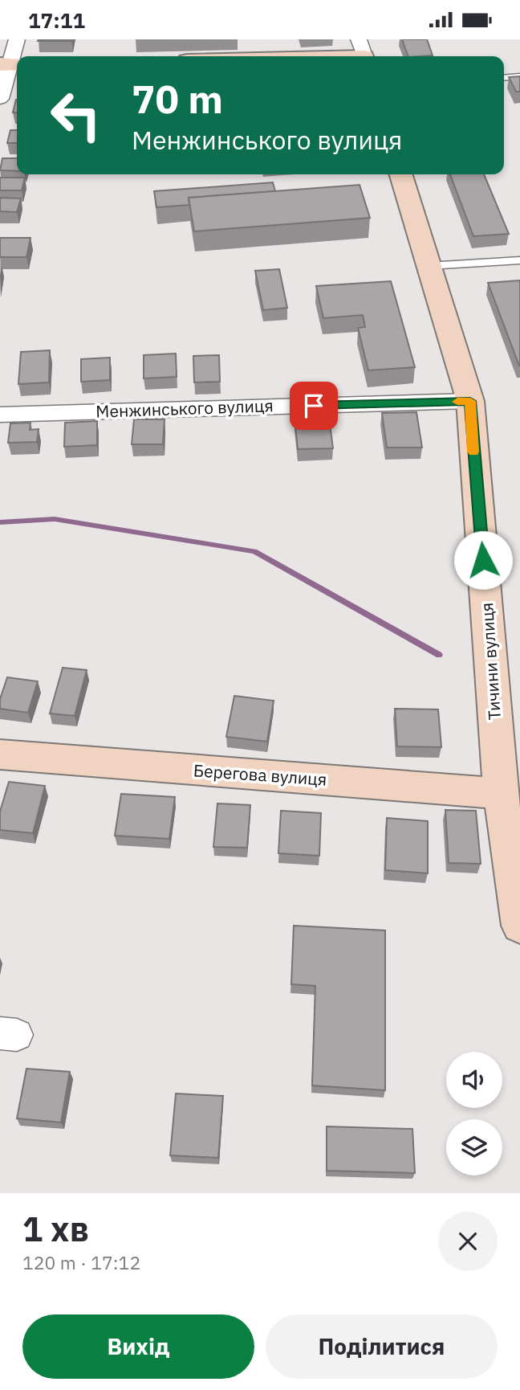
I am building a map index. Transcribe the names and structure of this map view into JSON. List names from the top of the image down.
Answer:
{
  "streets": {
    "street": ["Менжинського вулиця", "Тичини вулиця", "Берегова вулиця"]
  },
  "crossings": [
    ["Менжинського вулиця", "Тичини вулиця"],
    ["Тичини вулиця", "Берегова вулиця"]
  ],
  "page": {
    "status": "17:11",
    "turn": ["70 m", "Менжинського вулиця"],
    "heading": ["1 хв", "120 m · 17:12"],
    "buttons": ["Вихід", "Поділитися"]
  }
}
